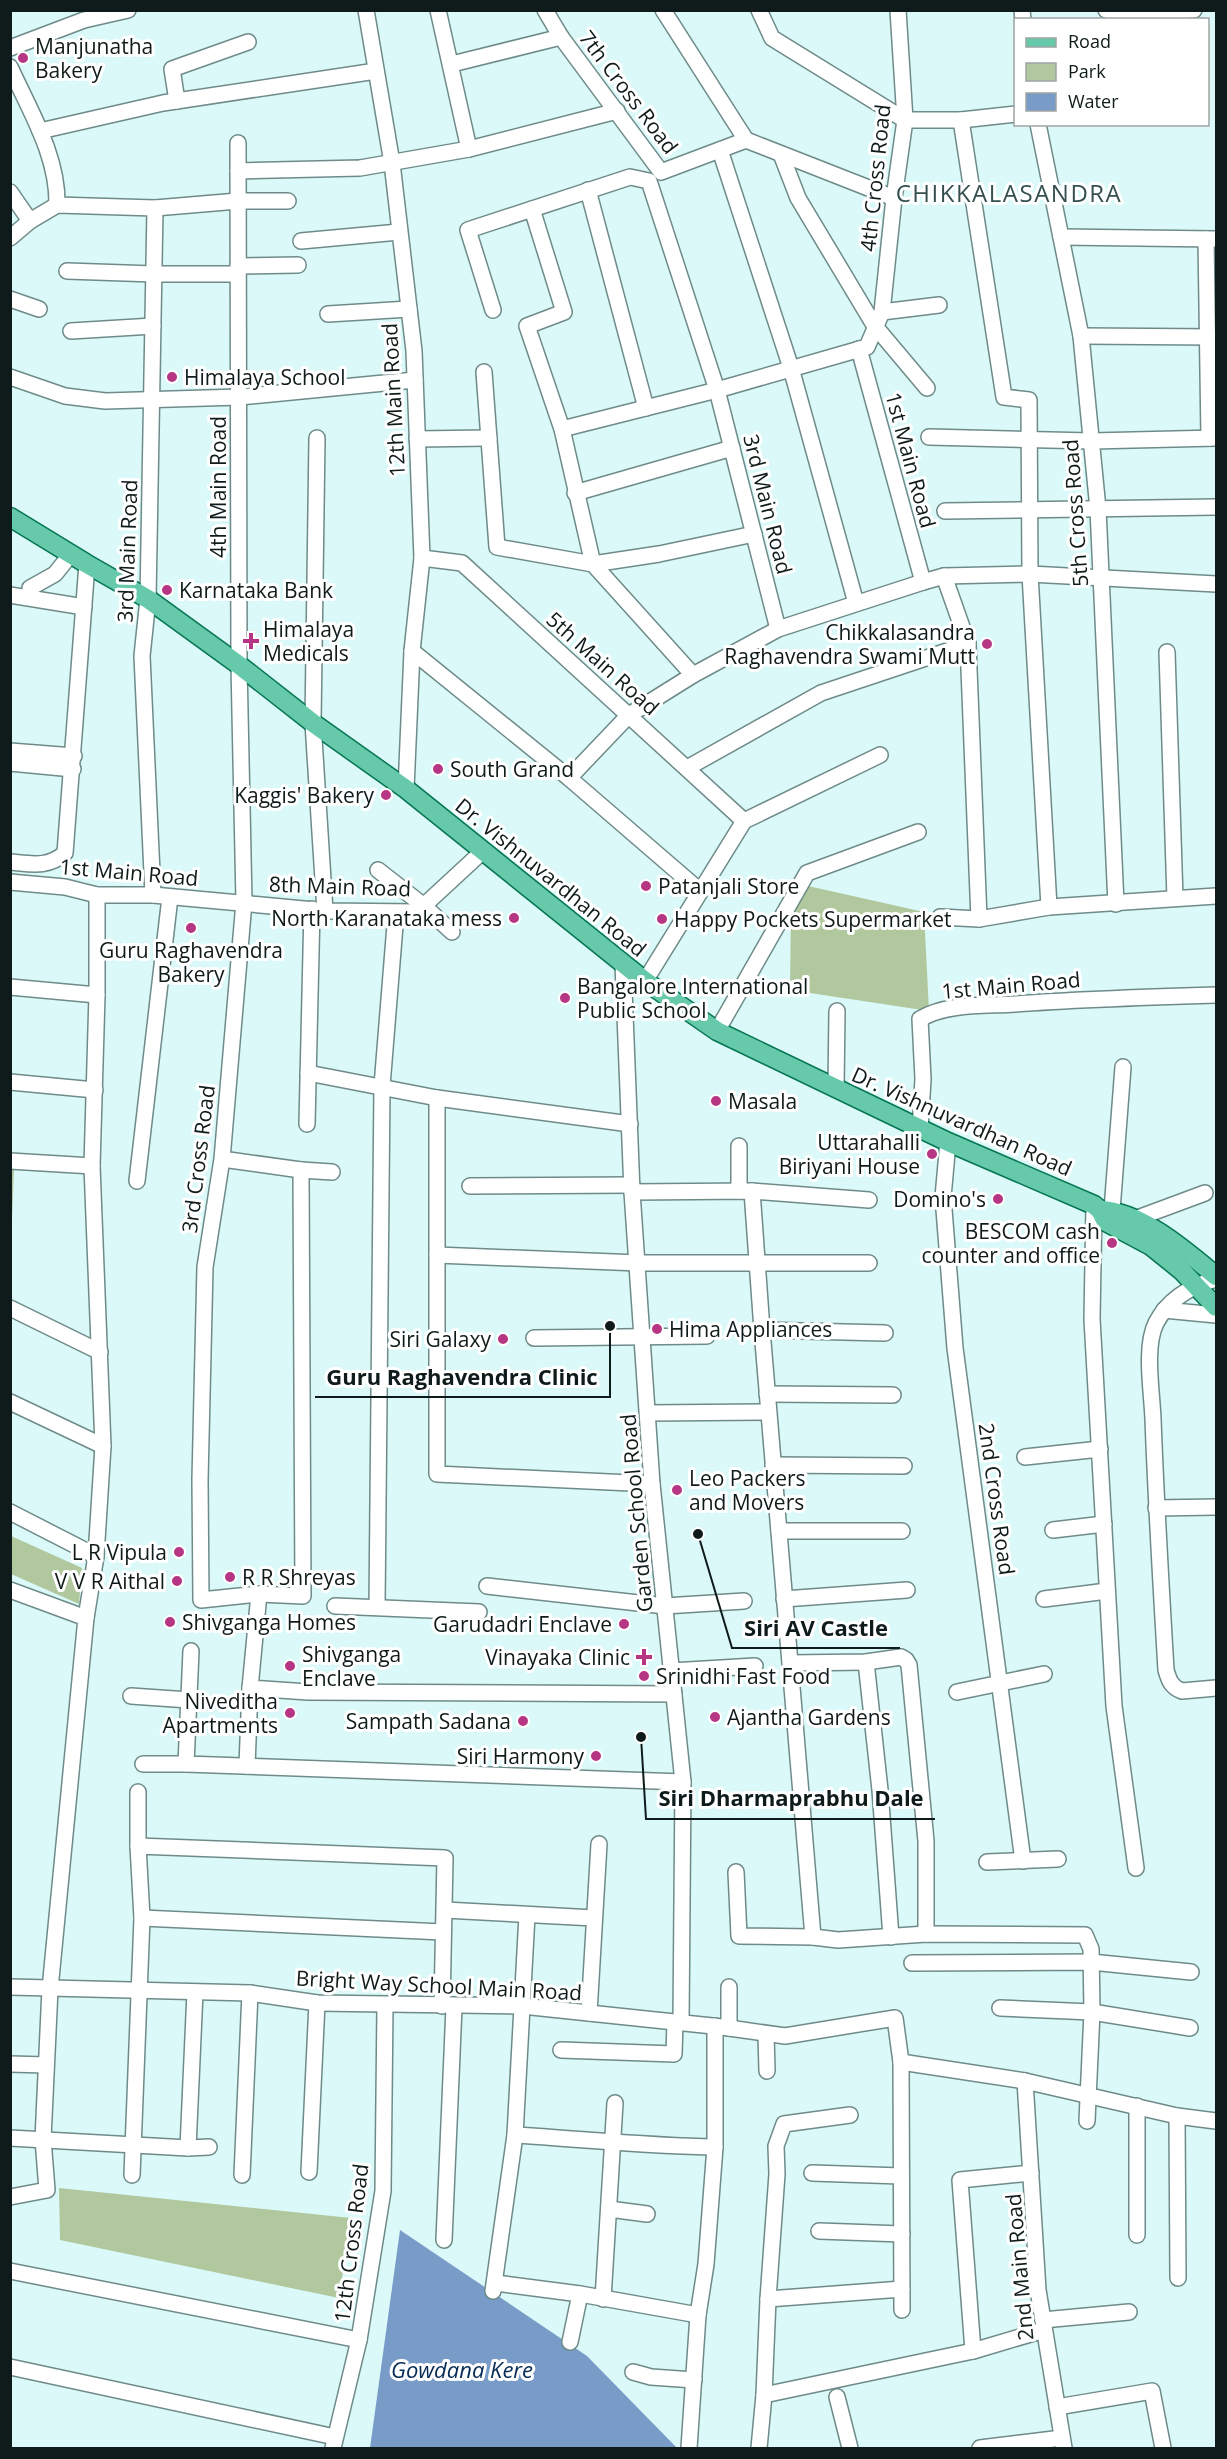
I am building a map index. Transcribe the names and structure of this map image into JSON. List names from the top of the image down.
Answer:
{
  "streets": {
    "main road": ["Dr. Vishnuvardhan Road"],
    "street": [
      "7th Cross Road",
      "4th Cross Road",
      "12th Main Road",
      "1st Main Road",
      "4th Main Road",
      "3rd Main Road",
      "5th Cross Road",
      "5th Main Road",
      "8th Main Road",
      "3rd Cross Road",
      "2nd Cross Road",
      "Garden School Road",
      "Bright Way School Main Road",
      "12th Cross Road",
      "2nd Main Road"
    ]
  },
  "crossings": [
    ["4th Cross Road", "1st Main Road"],
    ["12th Main Road", "5th Main Road"],
    ["12th Main Road", "Dr. Vishnuvardhan Road"],
    ["1st Main Road", "3rd Main Road"],
    ["1st Main Road", "Dr. Vishnuvardhan Road"],
    ["1st Main Road", "8th Main Road"],
    ["1st Main Road", "3rd Cross Road"],
    ["4th Main Road", "Dr. Vishnuvardhan Road"],
    ["4th Main Road", "3rd Cross Road"],
    ["3rd Main Road", "Dr. Vishnuvardhan Road"],
    ["Dr. Vishnuvardhan Road", "8th Main Road"],
    ["Dr. Vishnuvardhan Road", "3rd Cross Road"],
    ["Dr. Vishnuvardhan Road", "2nd Cross Road"],
    ["Dr. Vishnuvardhan Road", "Garden School Road"],
    ["8th Main Road", "3rd Cross Road"],
    ["Garden School Road", "Bright Way School Main Road"],
    ["Bright Way School Main Road", "12th Cross Road"]
  ],
  "districts": ["CHIKKALASANDRA"],
  "water": ["Gowdana Kere"],
  "places": {
    "other": [
      "Manjunatha Bakery",
      "Himalaya School",
      "Karnataka Bank",
      "Chikkalasandra Raghavendra Swami Mutt",
      "South Grand",
      "Kaggis' Bakery",
      "Patanjali Store",
      "North Karanataka mess",
      "Happy Pockets Supermarket",
      "Guru Raghavendra Bakery",
      "Bangalore International Public School",
      "Masala",
      "Uttarahalli Biriyani House",
      "Domino's",
      "BESCOM cash counter and office",
      "Guru Raghavendra Clinic",
      "Hima Appliances",
      "Siri Galaxy",
      "Leo Packers and Movers",
      "Siri AV Castle",
      "L R Vipula",
      "R R Shreyas",
      "V V R Aithal",
      "Shivganga Homes",
      "Garudadri Enclave",
      "Shivganga Enclave",
      "Srinidhi Fast Food",
      "Niveditha Apartments",
      "Ajantha Gardens",
      "Sampath Sadana",
      "Siri Dharmaprabhu Dale",
      "Siri Harmony"
    ],
    "health": ["Himalaya Medicals", "Vinayaka Clinic"]
  },
  "legend": ["Road", "Park", "Water"]
}
